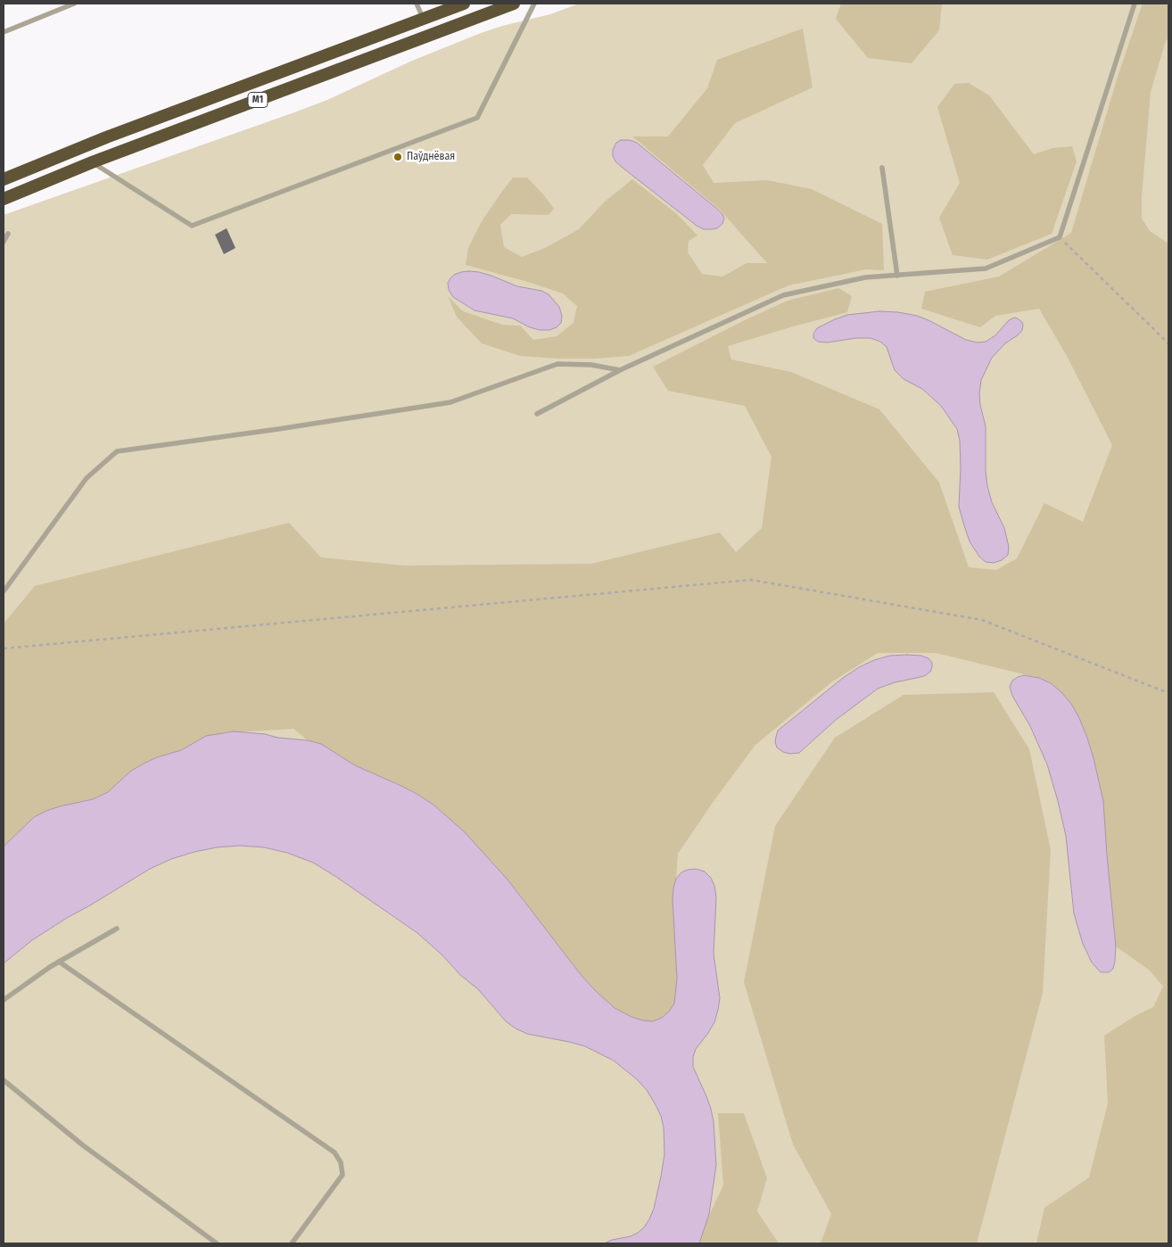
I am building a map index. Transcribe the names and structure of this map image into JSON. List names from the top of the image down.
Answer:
{
  "streets": {
    "highway": ["М1"]
  },
  "places": ["Паўднёвая"]
}
